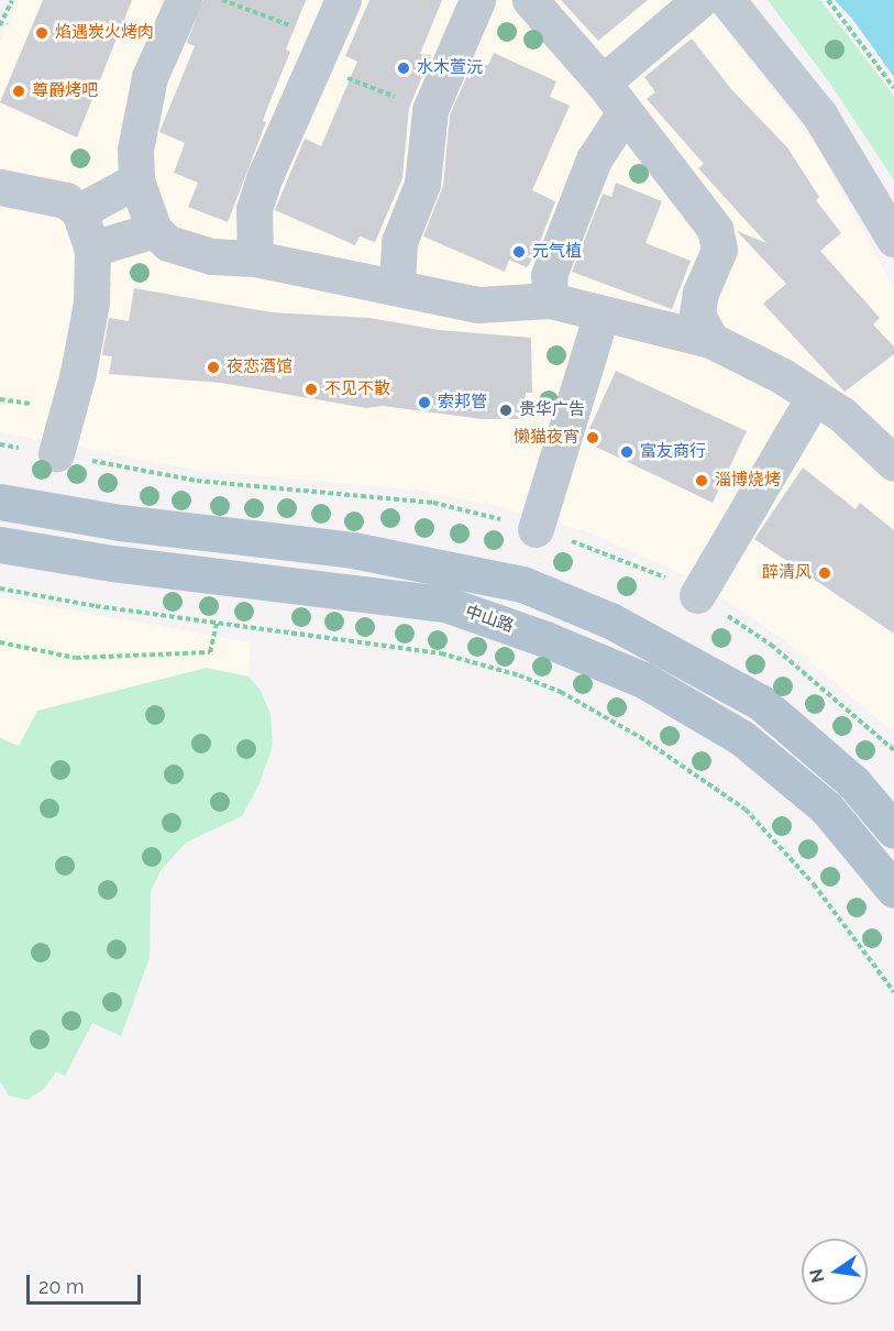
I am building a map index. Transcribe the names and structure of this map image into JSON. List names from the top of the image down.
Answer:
{
  "streets": {
    "main road": ["中山路"]
  },
  "places": [
    "焰遇炭火烤肉",
    "水木萱沅",
    "尊爵烤吧",
    "元气植",
    "夜恋酒馆",
    "不见不散",
    "索邦管",
    "贵华广告",
    "懒猫夜宵",
    "富友商行",
    "淄博烧烤",
    "醉清风"
  ],
  "scale_bar": "20 m",
  "north": "left"
}
